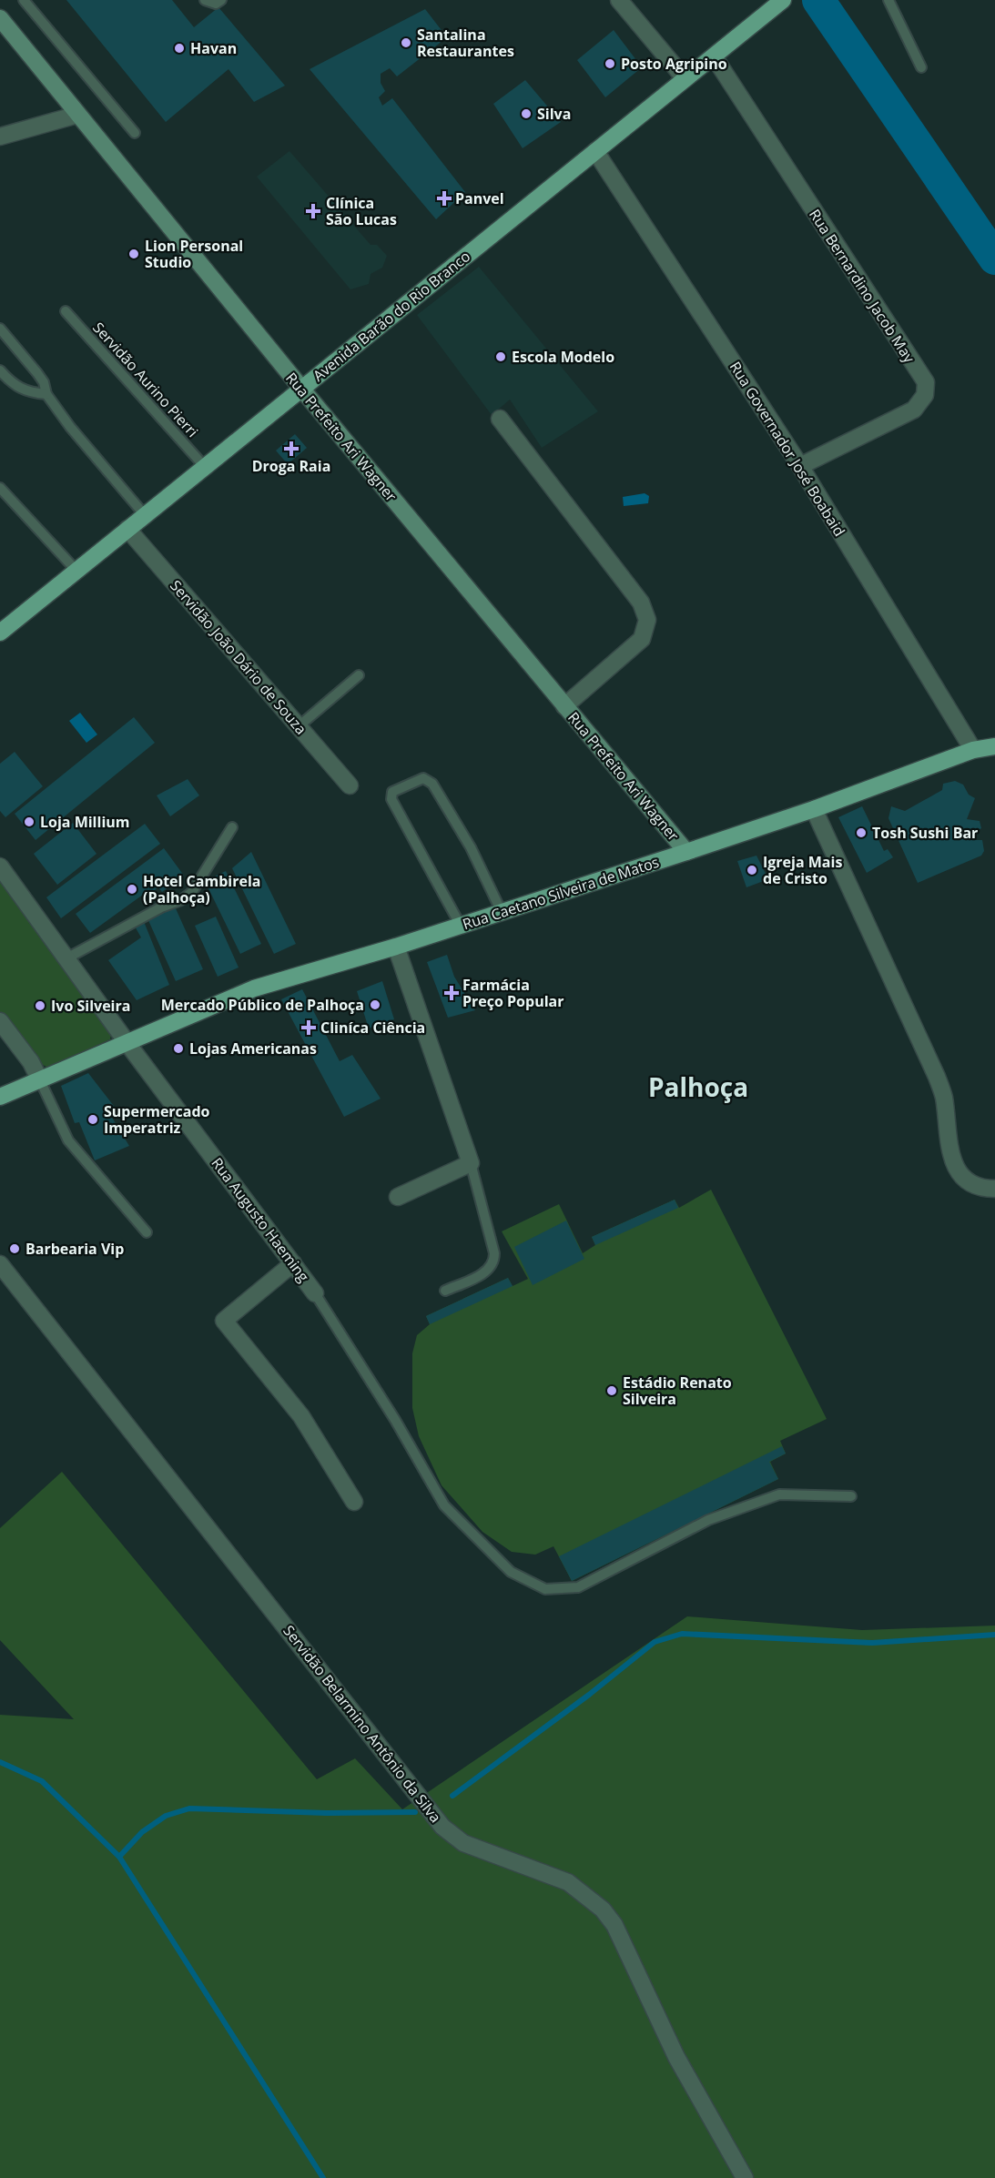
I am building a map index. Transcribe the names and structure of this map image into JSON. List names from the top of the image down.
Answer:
{
  "streets": {
    "main road": ["Avenida Barão do Rio Branco", "Rua Caetano Silveira de Matos"],
    "street": [
      "Rua Bernardino Jacob May",
      "Rua Prefeito Ari Wagner",
      "Rua Governador José Boabaid",
      "Servidão João Dário de Souza",
      "Rua Augusto Haeming",
      "Servidão Belarmino Antônio da Silva"
    ],
    "lane": ["Servidão Aurino Pierri"]
  },
  "crossings": [
    ["Rua Bernardino Jacob May", "Avenida Barão do Rio Branco"],
    ["Rua Bernardino Jacob May", "Rua Governador José Boabaid"],
    ["Avenida Barão do Rio Branco", "Servidão Aurino Pierri"],
    ["Avenida Barão do Rio Branco", "Rua Prefeito Ari Wagner"],
    ["Avenida Barão do Rio Branco", "Rua Governador José Boabaid"],
    ["Avenida Barão do Rio Branco", "Servidão João Dário de Souza"],
    ["Rua Prefeito Ari Wagner", "Rua Caetano Silveira de Matos"],
    ["Rua Governador José Boabaid", "Rua Caetano Silveira de Matos"],
    ["Rua Caetano Silveira de Matos", "Rua Augusto Haeming"]
  ],
  "districts": ["Palhoça"],
  "places": {
    "other": [
      "Santalina Restaurantes",
      "Havan",
      "Posto Agripino",
      "Silva",
      "Lion Personal Studio",
      "Escola Modelo",
      "Loja Millium",
      "Tosh Sushi Bar",
      "Igreja Mais de Cristo",
      "Hotel Cambirela (Palhoça)",
      "Mercado Público de Palhoça",
      "Ivo Silveira",
      "Lojas Americanas",
      "Supermercado Imperatriz",
      "Barbearia Vip",
      "Estádio Renato Silveira"
    ],
    "health": [
      "Panvel",
      "Clínica São Lucas",
      "Droga Raia",
      "Farmácia Preço Popular",
      "Cliníca Ciência"
    ]
  }
}
